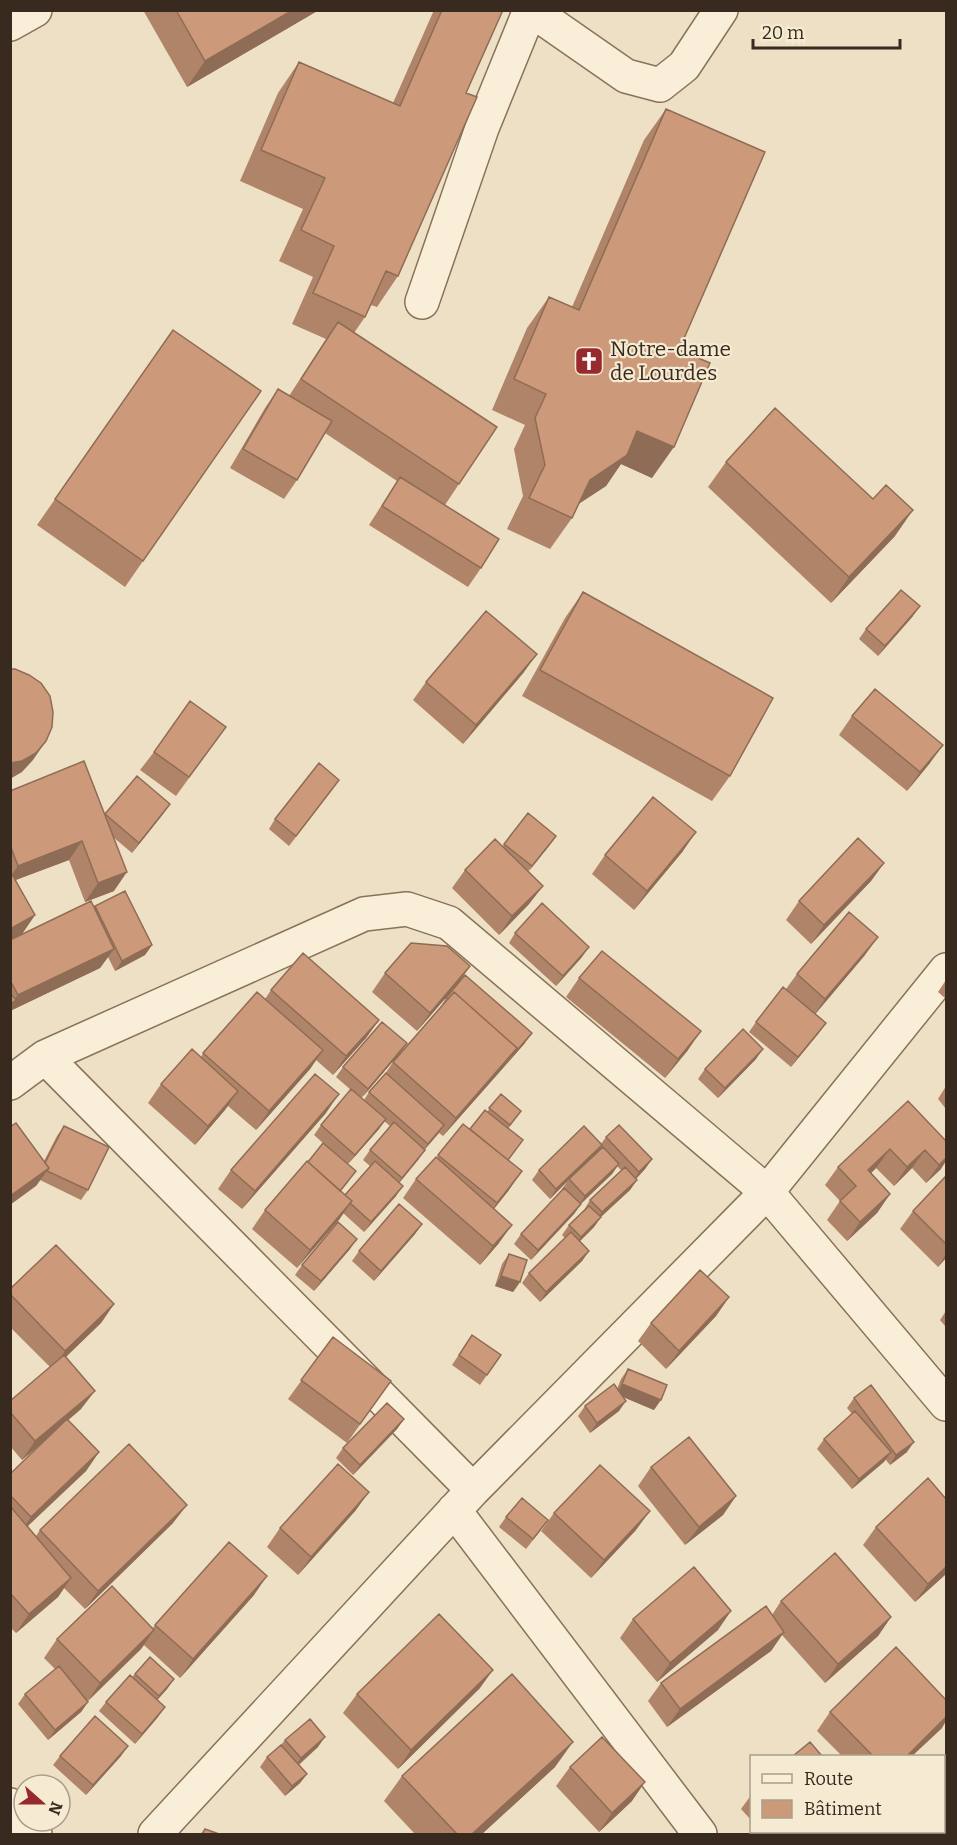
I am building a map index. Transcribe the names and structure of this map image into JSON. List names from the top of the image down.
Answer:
{
  "places": {
    "church": ["Notre-dame de Lourdes"]
  },
  "legend": ["Route", "Bâtiment"],
  "scale_bar": "20 m",
  "north": "right"
}
